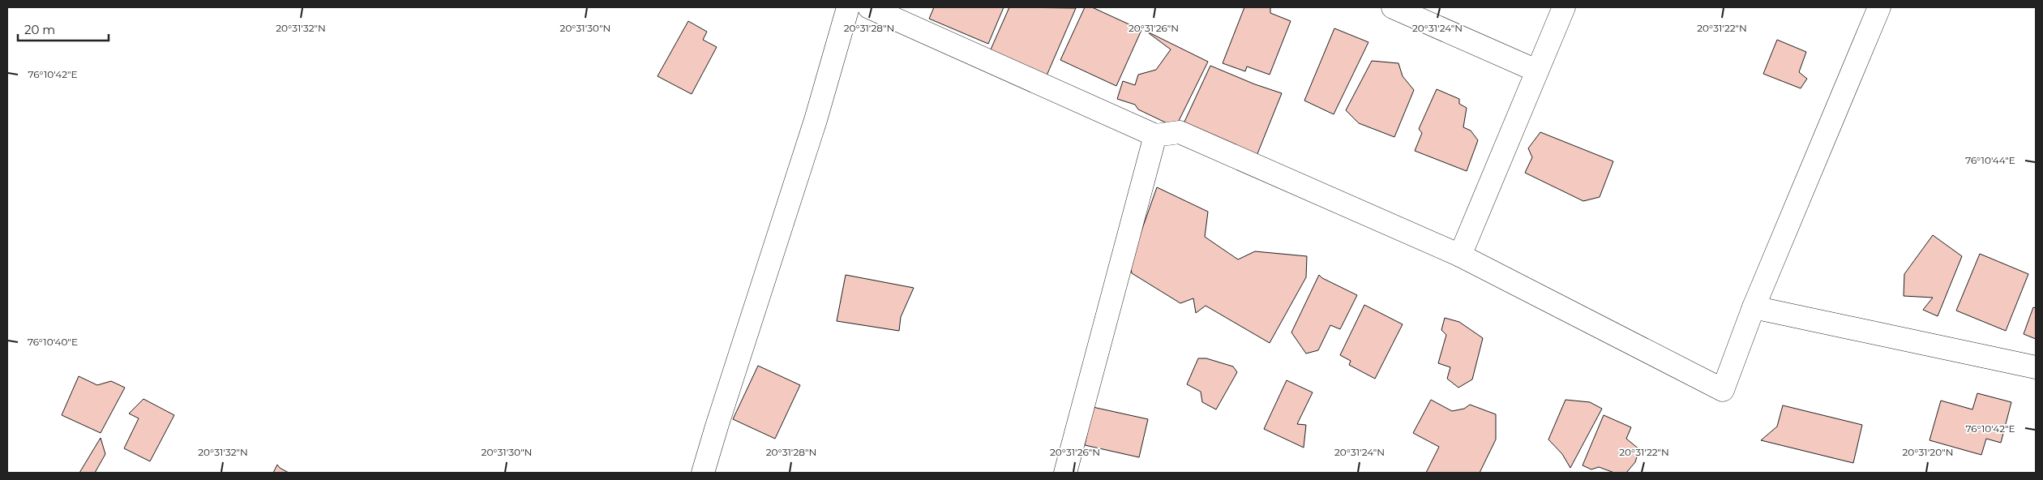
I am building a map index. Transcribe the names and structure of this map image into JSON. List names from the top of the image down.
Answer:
{
  "scale_bar": "20 m",
  "coordinates": [
    "20°31'32\"N",
    "20°31'30\"N",
    "20°31'28\"N",
    "20°31'26\"N",
    "20°31'24\"N",
    "20°31'22\"N",
    "76°10'42\"E",
    "76°10'44\"E",
    "76°10'40\"E",
    "20°31'20\"N"
  ]
}
